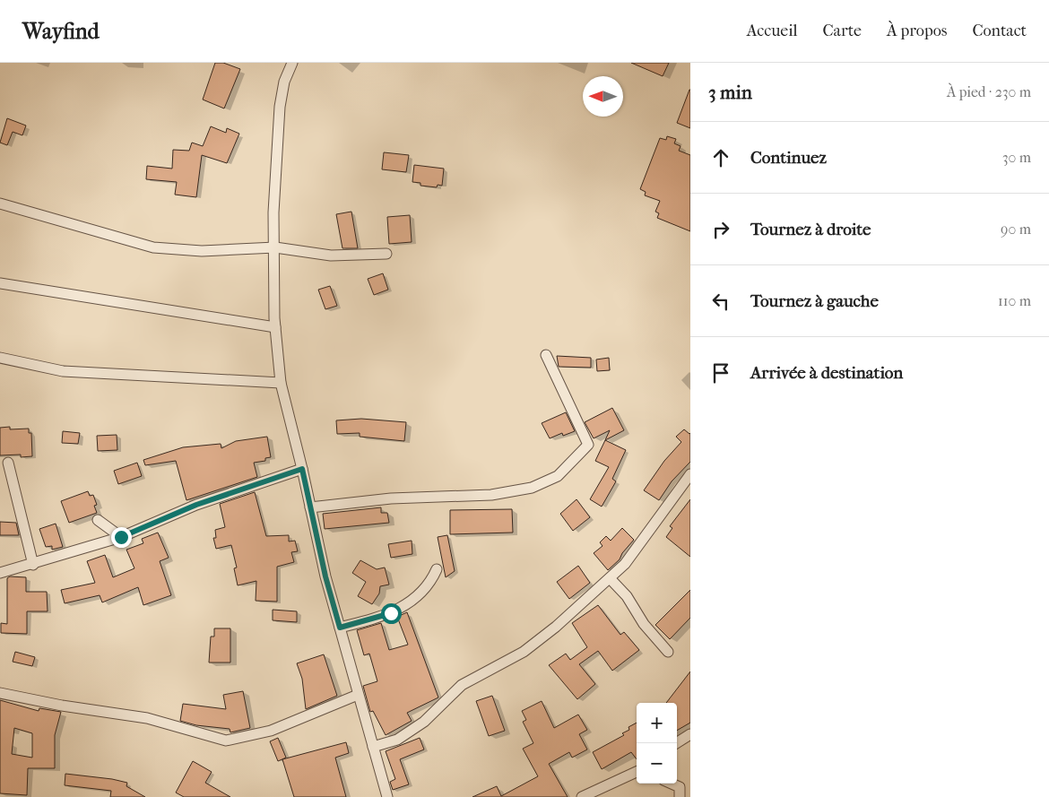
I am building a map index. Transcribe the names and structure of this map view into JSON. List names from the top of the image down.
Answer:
{
  "north": "left",
  "page": {
    "header": "Wayfind",
    "nav": [
      "Accueil",
      "Carte",
      "À propos",
      "Contact"
    ],
    "heading": ["3 min", "À pied · 230 m"],
    "list": [
      ["Continuez", "30 m"],
      ["Tournez à droite", "90 m"],
      ["Tournez à gauche", "110 m"],
      "Arrivée à destination"
    ],
    "map_buttons": ["+", "−"]
  }
}
